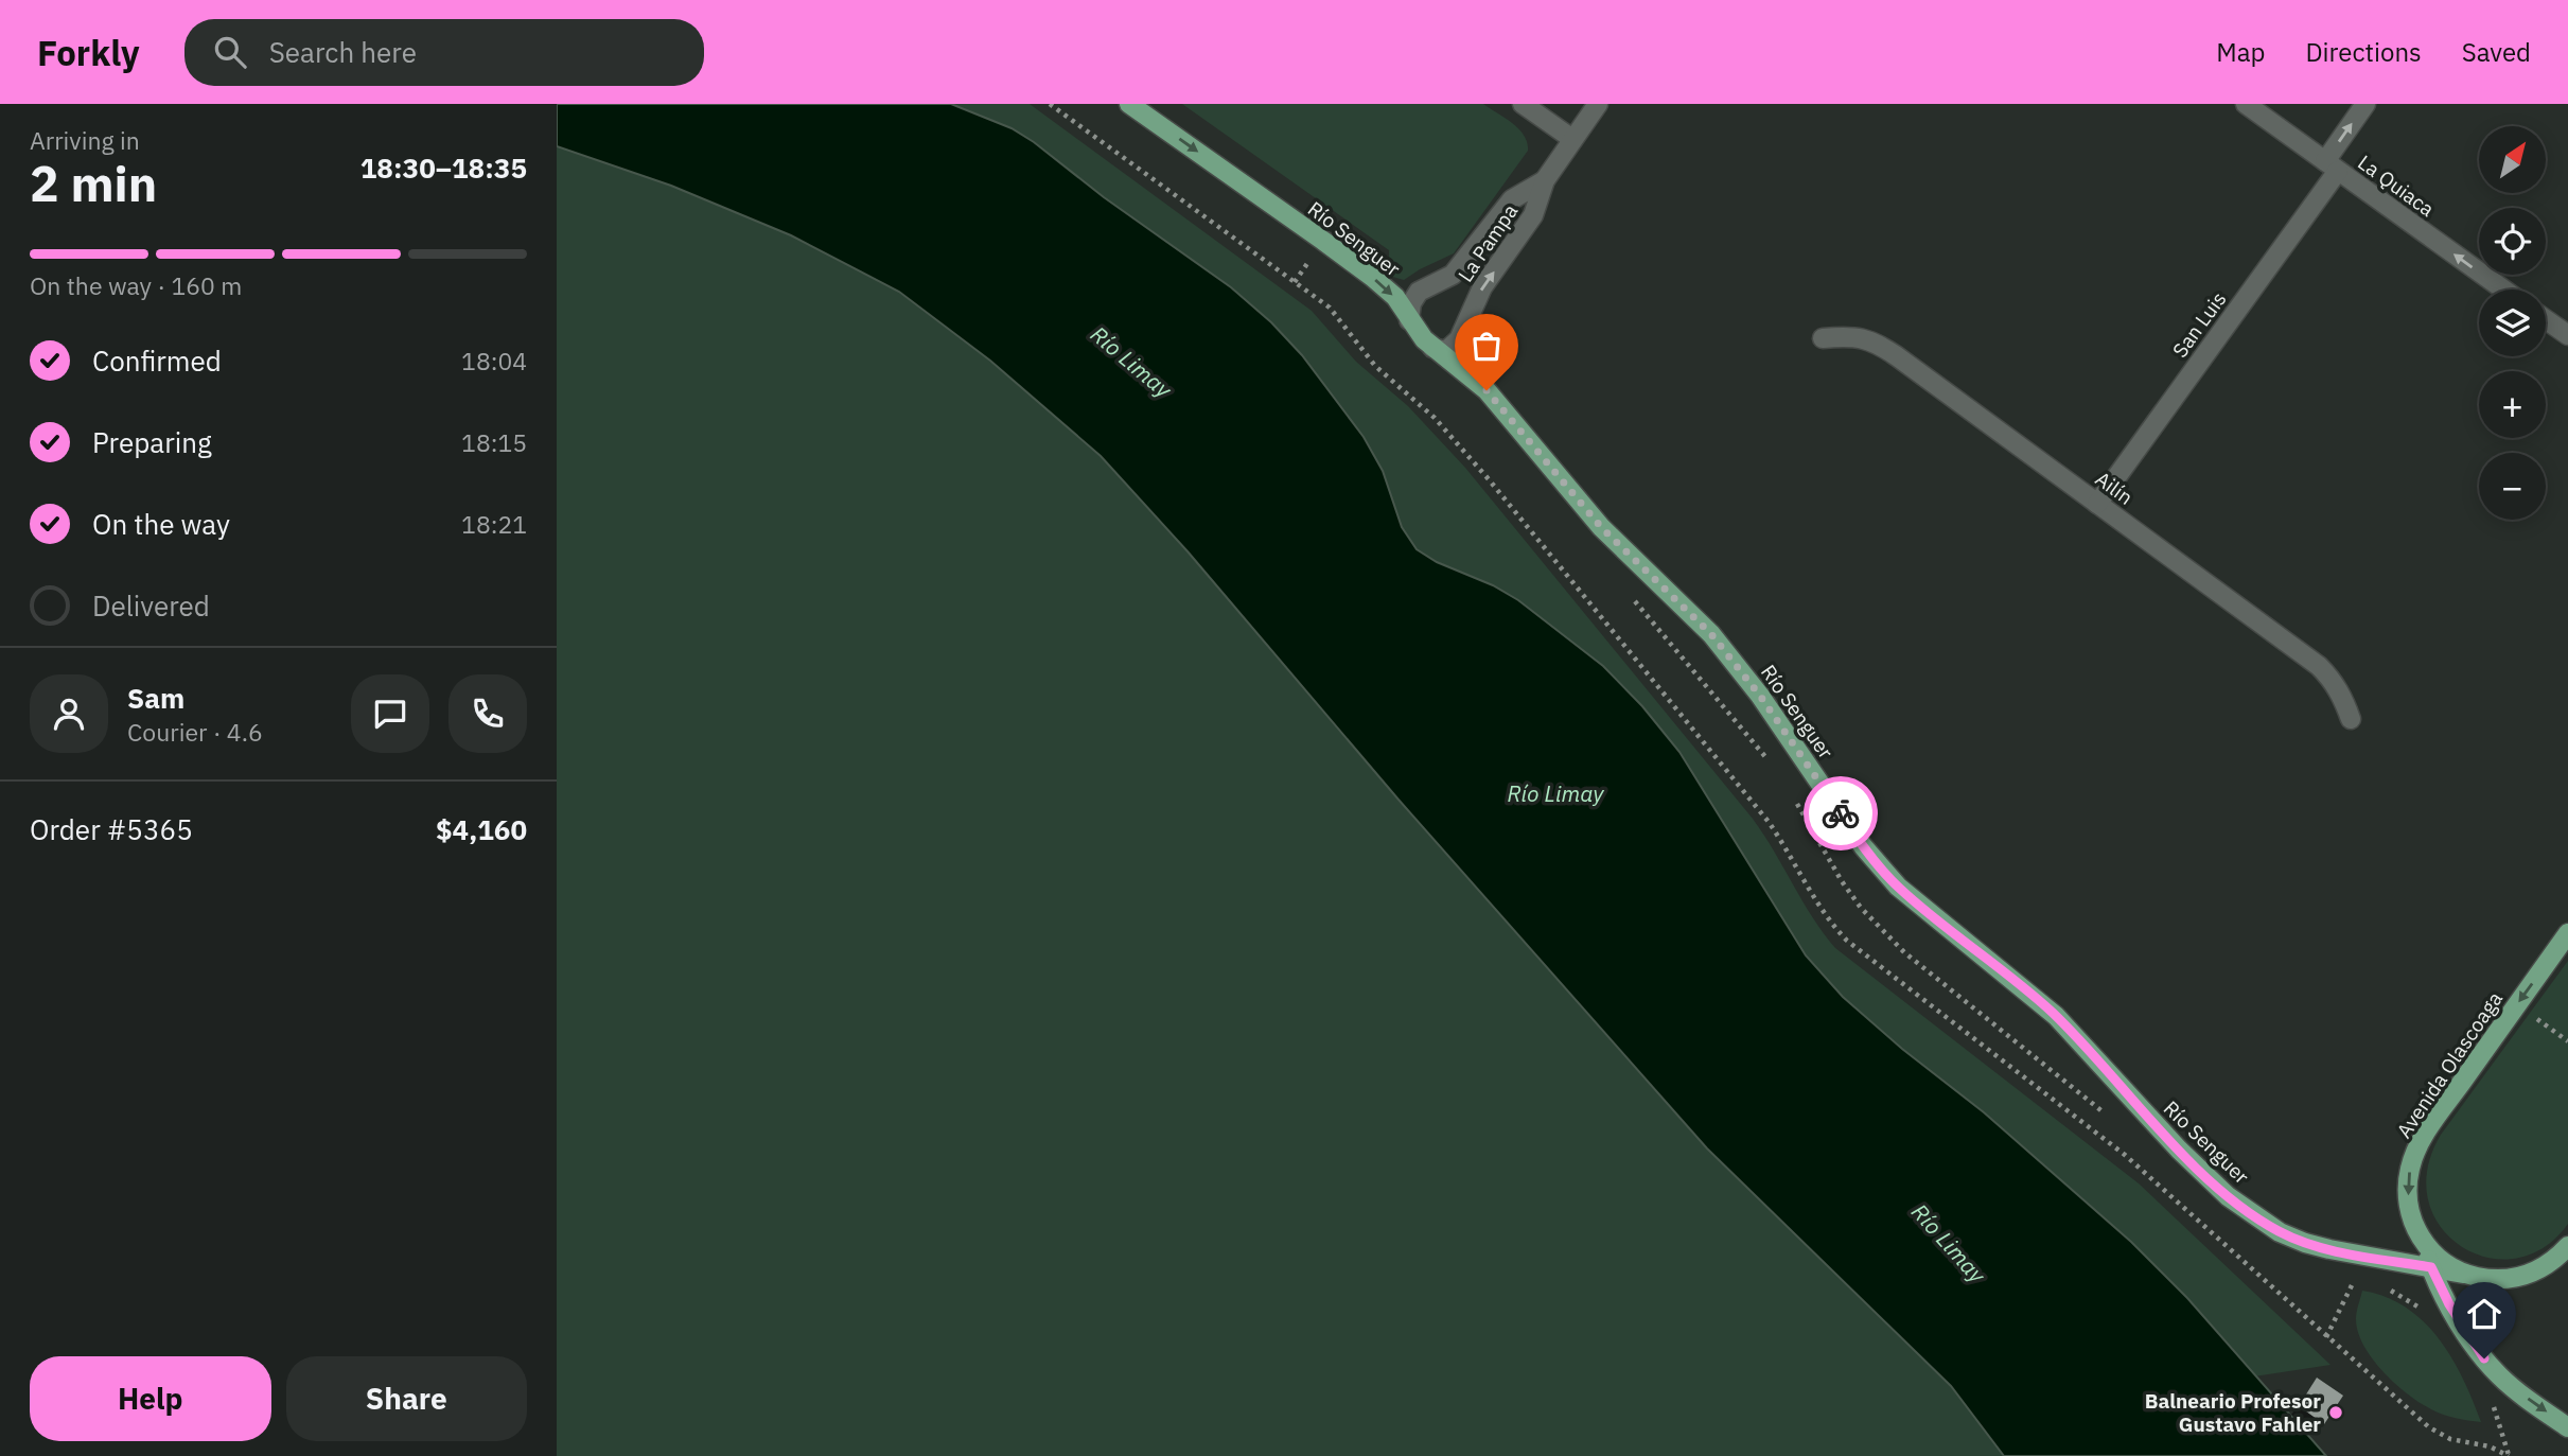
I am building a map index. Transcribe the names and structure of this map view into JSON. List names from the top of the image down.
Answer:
{
  "streets": {
    "main road": ["Río Senguer", "Avenida Olascoaga"],
    "street": [
      "La Quiaca",
      "La Pampa",
      "San Luis",
      "Ailín"
    ]
  },
  "crossings": [
    ["La Quiaca", "San Luis"],
    ["Río Senguer", "La Pampa"],
    ["Río Senguer", "Avenida Olascoaga"],
    ["San Luis", "Ailín"]
  ],
  "one_way": ["La Quiaca", "Avenida Olascoaga"],
  "water": ["Río Limay"],
  "places": ["Balneario Profesor Gustavo Fahler"],
  "north": "top right",
  "page": {
    "header": "Forkly",
    "search": "Search here",
    "nav": ["Map", "Directions", "Saved"],
    "heading": ["2 min", "Arriving in", "18:30–18:35"],
    "panel": [
      "Sam",
      "Courier · 4.6",
      "Order #5365",
      "$4,160"
    ],
    "map_buttons": ["+", "−"],
    "bar": "On the way · 160 m",
    "list": [
      ["Confirmed", "18:04"],
      ["Preparing", "18:15"],
      ["On the way", "18:21"],
      "Delivered"
    ],
    "buttons": ["Help", "Share"]
  }
}
